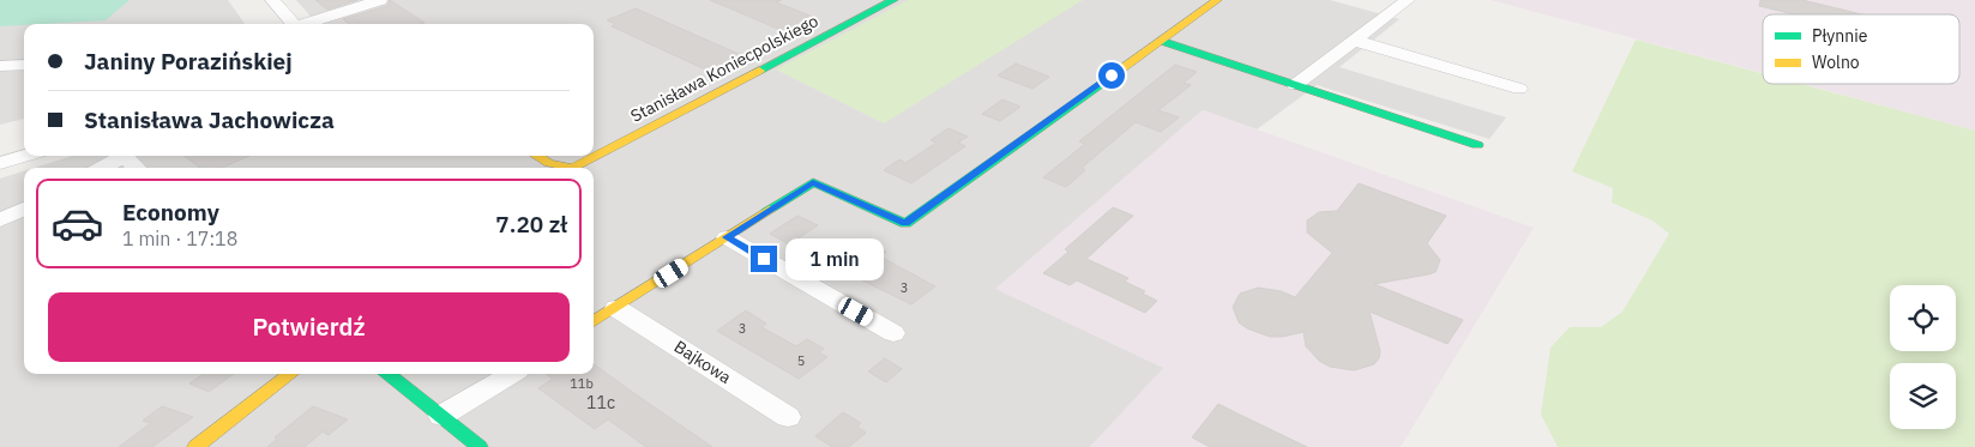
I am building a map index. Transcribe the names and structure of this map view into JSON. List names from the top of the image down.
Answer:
{
  "streets": {
    "street": ["Stanisława Koniecpolskiego", "Bajkowa"]
  },
  "house_numbers": [
    "3",
    "3",
    "5",
    "11b",
    "11c"
  ],
  "legend": ["Płynnie", "Wolno"],
  "page": {
    "banner": ["Janiny Porazińskiej", "Stanisława Jachowicza"],
    "list": [
      {
        "name": "Economy",
        "note": "1 min · 17:18",
        "value": "7.20 zł"
      }
    ],
    "bubble": "1 min",
    "buttons": "Potwierdź"
  }
}
